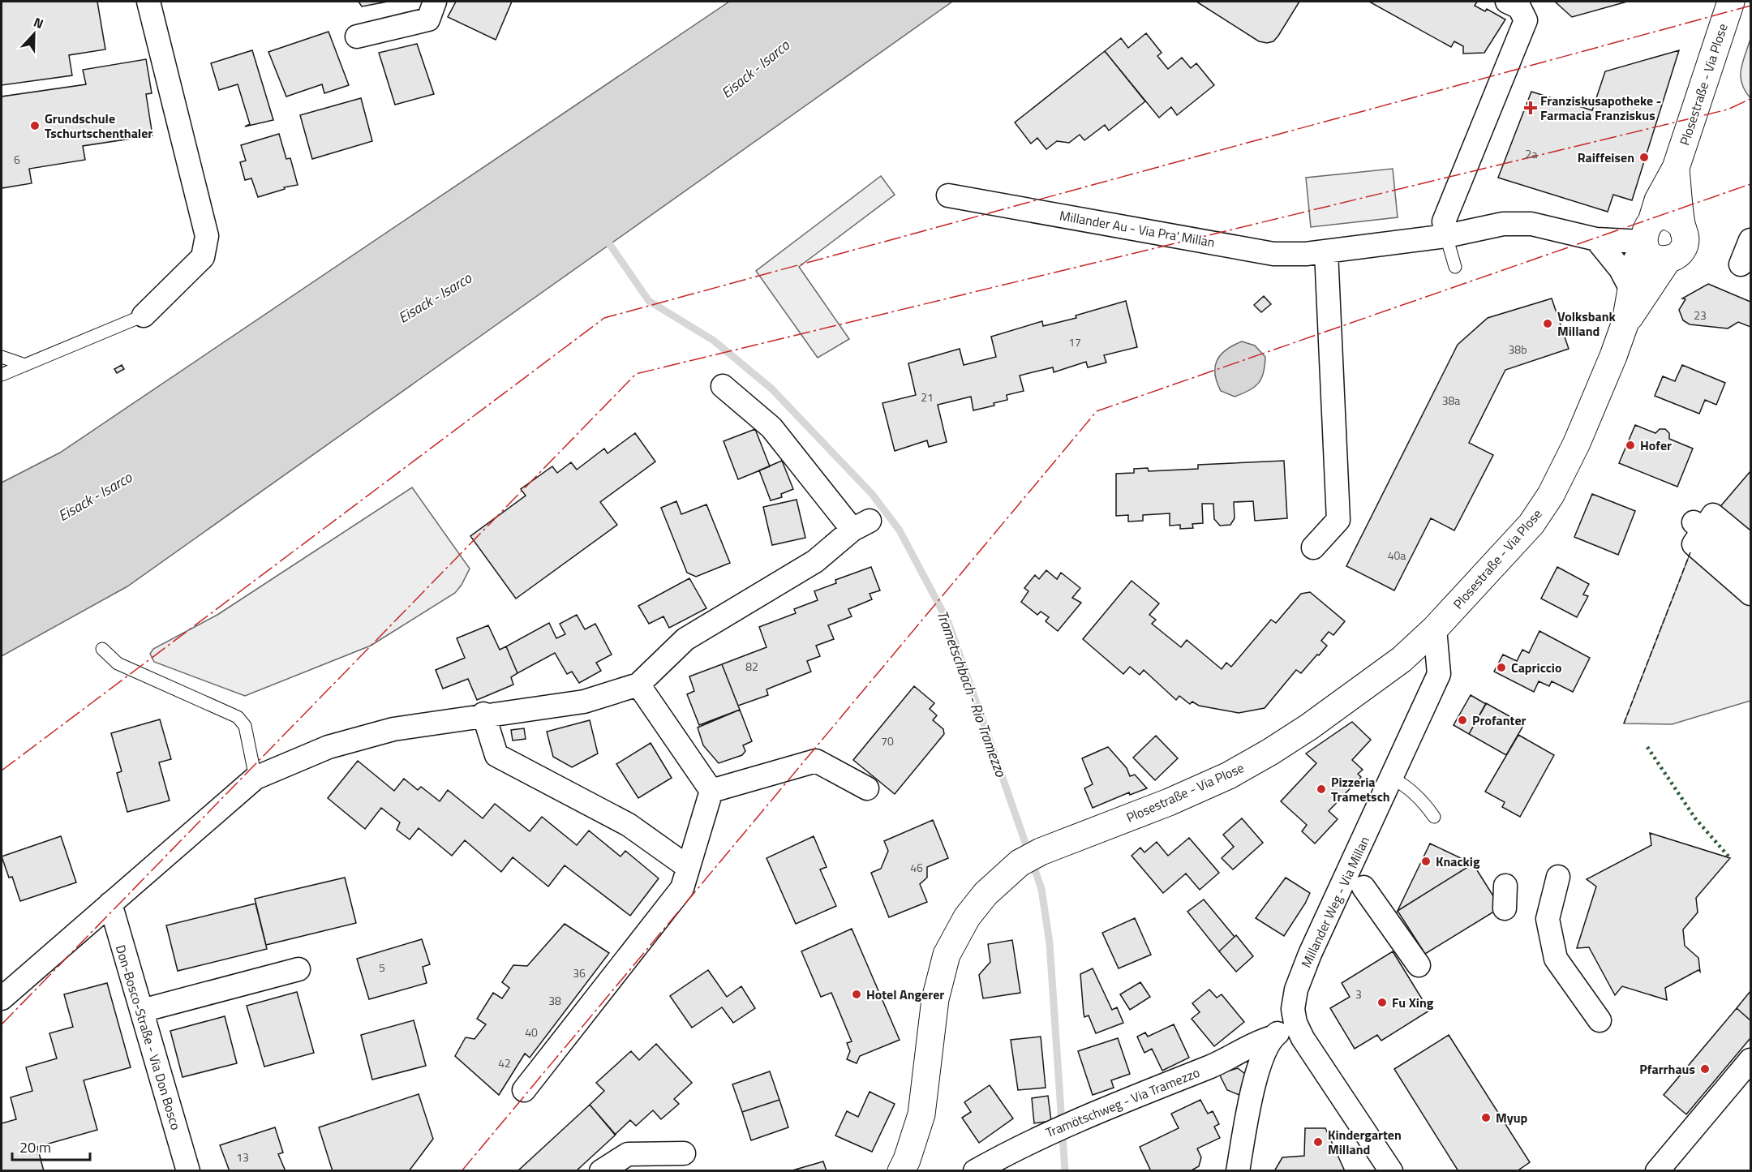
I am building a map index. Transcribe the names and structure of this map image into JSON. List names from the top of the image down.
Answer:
{
  "streets": {
    "street": [
      "Plosestraße - Via Plose",
      "Millander Au - Via Pra' Millan",
      "Millander Weg - Via Millan",
      "Don-Bosco-Straße - Via Don Bosco",
      "Tramötschweg - Via Tramezzo"
    ]
  },
  "crossings": [
    ["Plosestraße - Via Plose", "Millander Au - Via Pra' Millan"],
    ["Plosestraße - Via Plose", "Millander Weg - Via Millan"]
  ],
  "water": ["Eisack - Isarco", "Trametschbach - Rio Tramezzo"],
  "places": {
    "health": ["Franziskusapotheke - Farmacia Franziskus"],
    "other": [
      "Grundschule Tschurtschenthaler",
      "Raiffeisen",
      "Volksbank Milland",
      "Hofer",
      "Capriccio",
      "Profanter",
      "Pizzeria Trametsch",
      "Knackig",
      "Hotel Angerer",
      "Fu Xing",
      "Pfarrhaus",
      "Myup",
      "Kindergarten Milland"
    ]
  },
  "house_numbers": [
    "2a",
    "6",
    "23",
    "17",
    "38b",
    "21",
    "38a",
    "40a",
    "82",
    "70",
    "46",
    "5",
    "36",
    "3",
    "38",
    "40",
    "42",
    "13"
  ],
  "scale_bar": "20 m",
  "north": "top"
}
